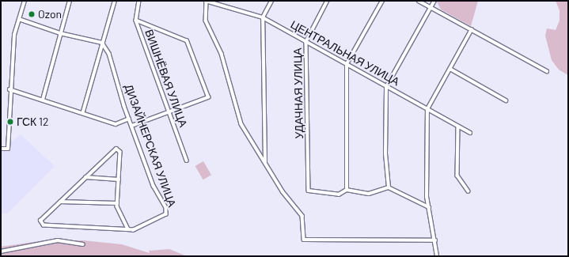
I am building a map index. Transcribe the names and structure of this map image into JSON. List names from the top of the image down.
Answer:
{
  "streets": {
    "street": [
      "ЦЕНТРАЛЬНАЯ УЛИЦА",
      "ВИШНЁВАЯ УЛИЦА",
      "УДАЧНАЯ УЛИЦА",
      "ДИЗАЙНЕРСКАЯ УЛИЦА"
    ]
  },
  "crossings": [
    ["ЦЕНТРАЛЬНАЯ УЛИЦА", "УДАЧНАЯ УЛИЦА"]
  ],
  "places": ["Ozon", "ГСК 12"]
}
